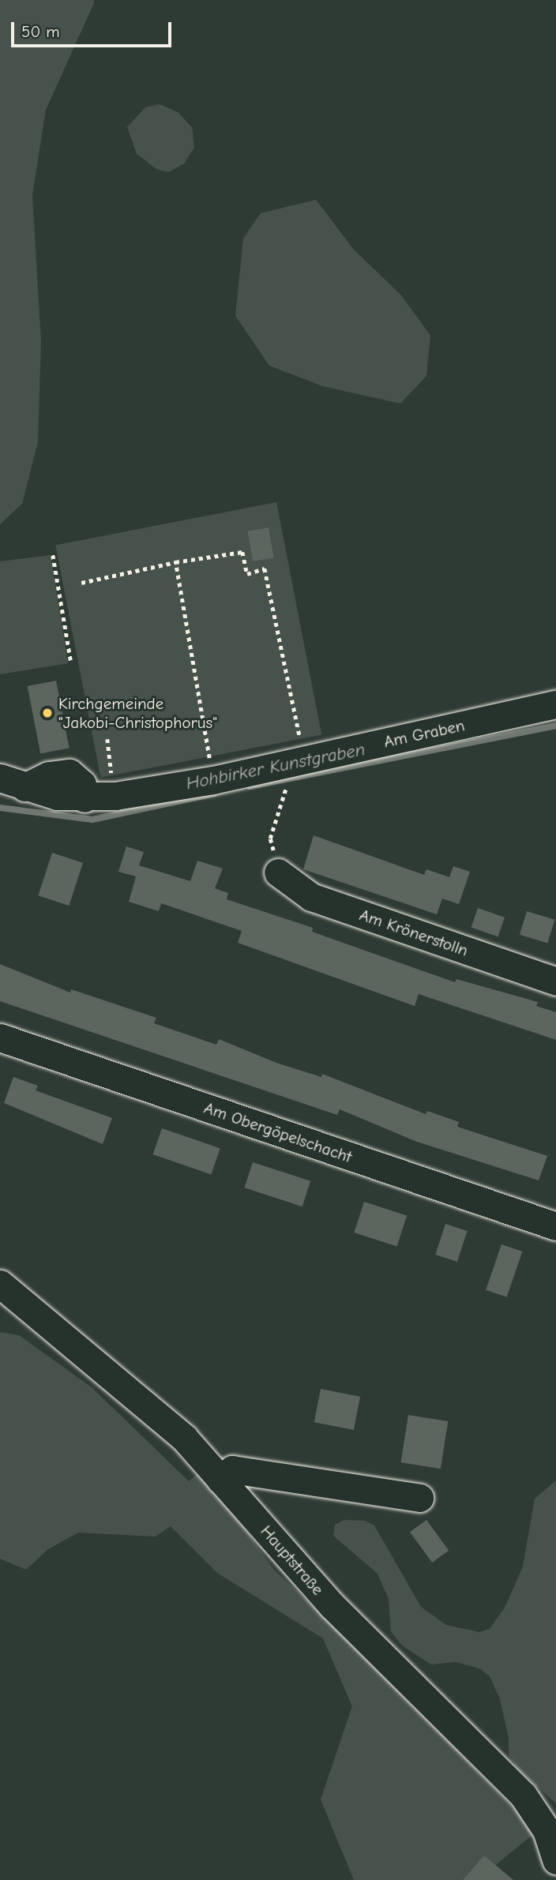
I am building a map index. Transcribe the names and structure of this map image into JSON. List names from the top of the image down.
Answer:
{
  "streets": {
    "street": [
      "Am Graben",
      "Am Krönerstolln",
      "Am Obergöpelschacht",
      "Hauptstraße"
    ]
  },
  "water": ["Hohbirker Kunstgraben"],
  "places": ["Kirchgemeinde \"Jakobi-Christophorus\""],
  "scale_bar": "50 m"
}
